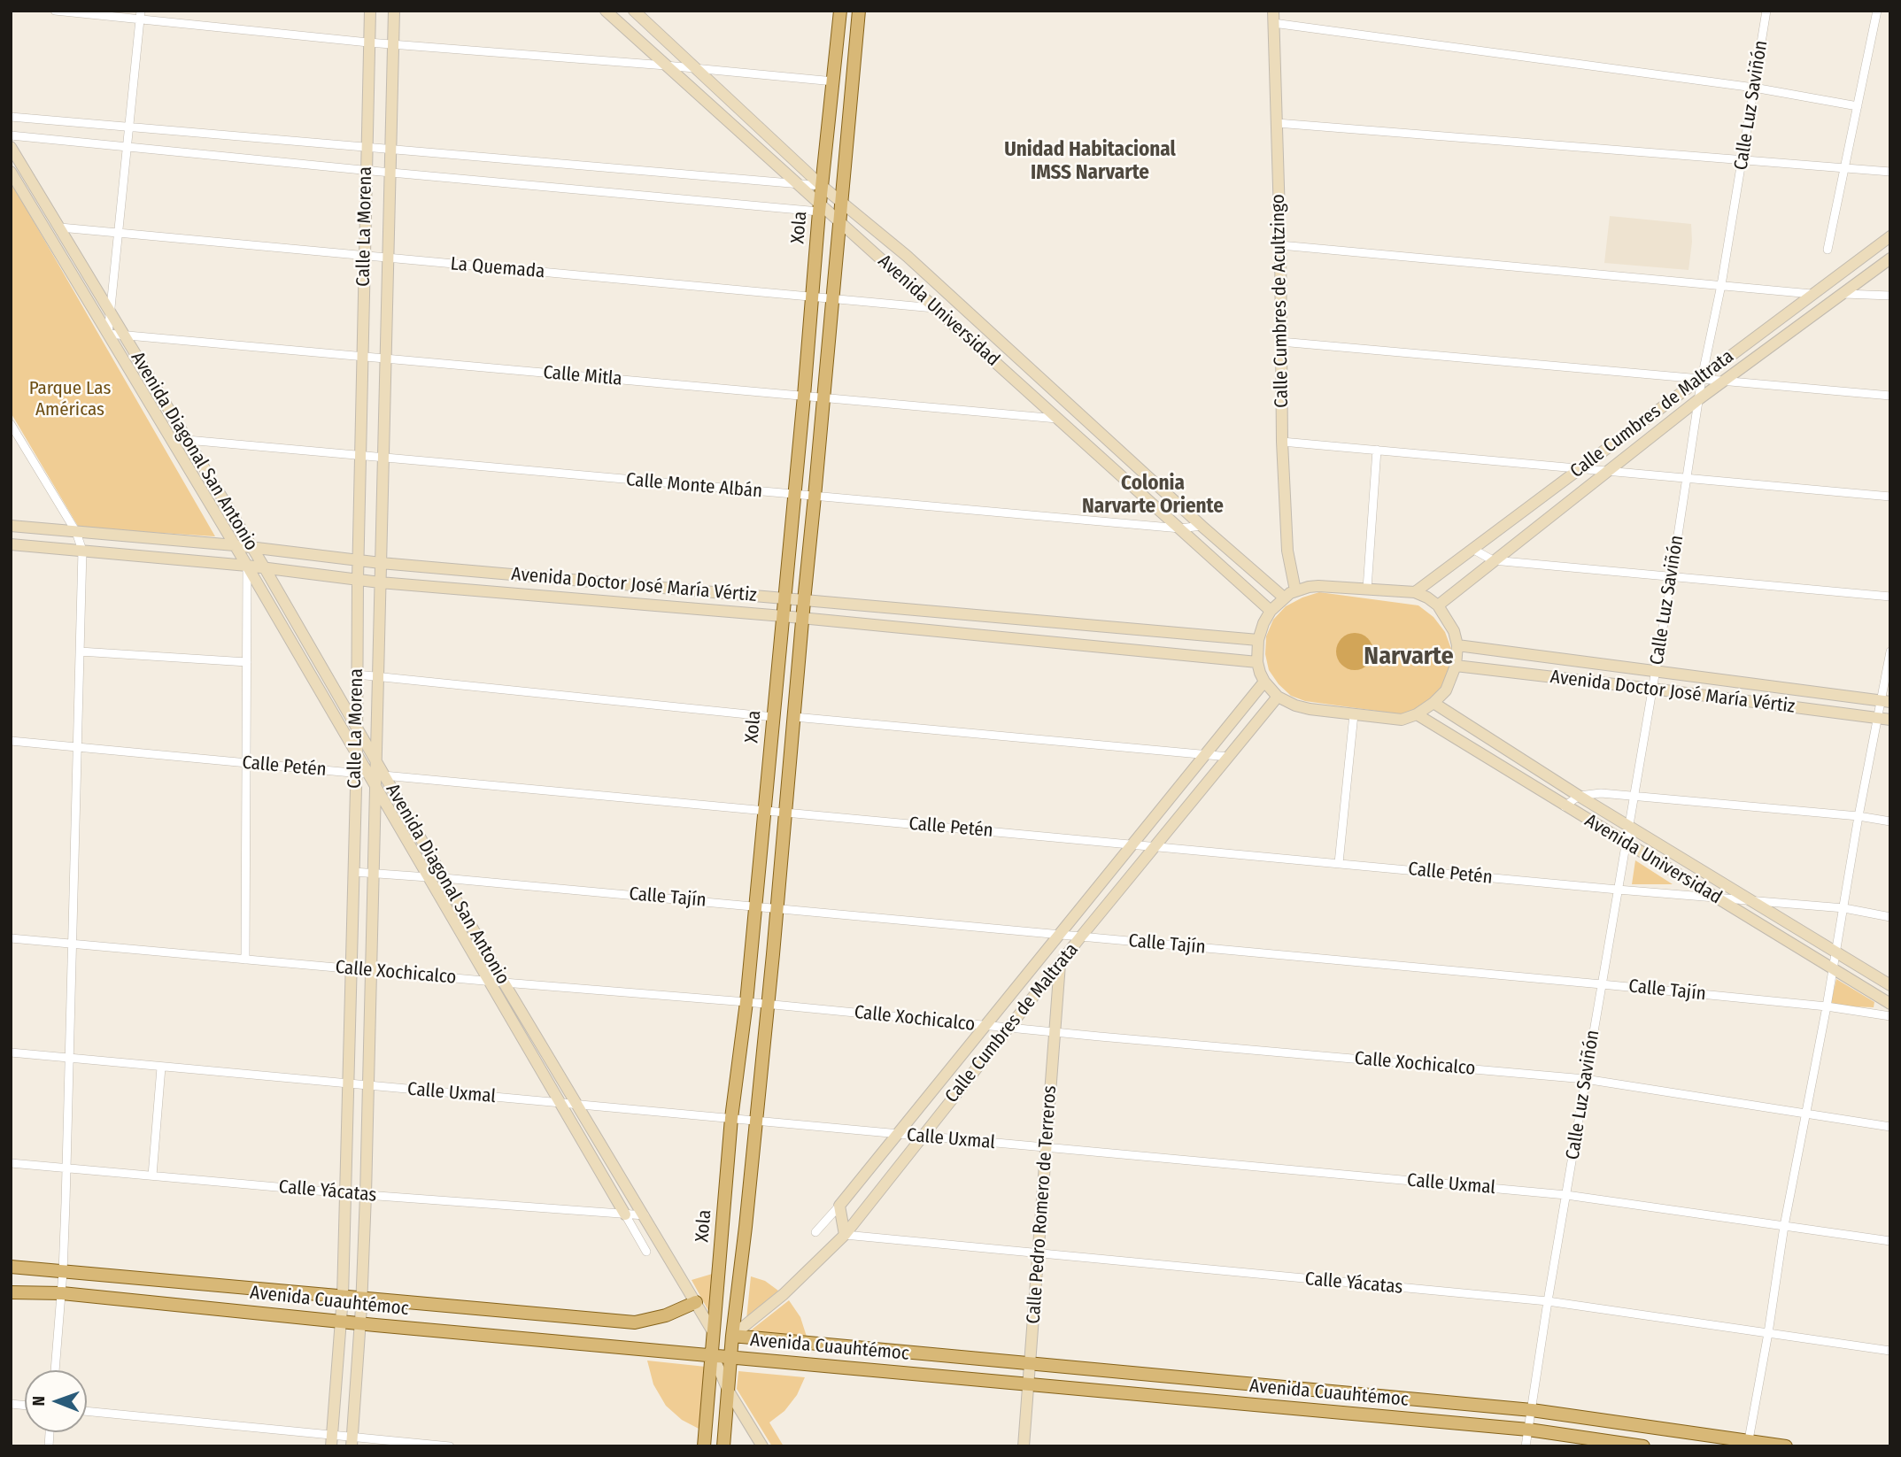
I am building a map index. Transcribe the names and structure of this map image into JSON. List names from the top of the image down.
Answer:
{
  "streets": {
    "main road": [
      "Calle La Morena",
      "Xola",
      "Calle Cumbres de Acultzingo",
      "Avenida Universidad",
      "Calle Cumbres de Maltrata",
      "Avenida Diagonal San Antonio",
      "Avenida Doctor José María Vértiz",
      "Calle Pedro Romero de Terreros",
      "Avenida Cuauhtémoc"
    ],
    "street": [
      "Calle Luz Saviñón",
      "La Quemada",
      "Calle Mitla",
      "Calle Monte Albán",
      "Calle Petén",
      "Calle Tajín",
      "Calle Xochicalco",
      "Calle Uxmal",
      "Calle Yácatas"
    ]
  },
  "crossings": [
    ["Calle Luz Saviñón", "Avenida Universidad"],
    ["Calle Luz Saviñón", "Calle Cumbres de Maltrata"],
    ["Calle Luz Saviñón", "Avenida Doctor José María Vértiz"],
    ["Calle Luz Saviñón", "Calle Petén"],
    ["Calle Luz Saviñón", "Calle Tajín"],
    ["Calle Luz Saviñón", "Calle Xochicalco"],
    ["Calle Luz Saviñón", "Calle Uxmal"],
    ["Calle Luz Saviñón", "Calle Yácatas"],
    ["Calle Luz Saviñón", "Avenida Cuauhtémoc"],
    ["Calle La Morena", "La Quemada"],
    ["Calle La Morena", "Calle Mitla"],
    ["Calle La Morena", "Avenida Diagonal San Antonio"],
    ["Calle La Morena", "Calle Monte Albán"],
    ["Calle La Morena", "Avenida Doctor José María Vértiz"],
    ["Calle La Morena", "Calle Petén"],
    ["Calle La Morena", "Calle Xochicalco"],
    ["Calle La Morena", "Calle Uxmal"],
    ["Calle La Morena", "Calle Yácatas"],
    ["Calle La Morena", "Avenida Cuauhtémoc"],
    ["Xola", "La Quemada"],
    ["Xola", "Avenida Universidad"],
    ["Xola", "Calle Mitla"],
    ["Xola", "Calle Cumbres de Maltrata"],
    ["Xola", "Avenida Diagonal San Antonio"],
    ["Xola", "Calle Monte Albán"],
    ["Xola", "Avenida Doctor José María Vértiz"],
    ["Xola", "Calle Petén"],
    ["Xola", "Calle Tajín"],
    ["Xola", "Calle Xochicalco"],
    ["Xola", "Calle Uxmal"],
    ["Xola", "Avenida Cuauhtémoc"],
    ["La Quemada", "Avenida Universidad"],
    ["La Quemada", "Avenida Diagonal San Antonio"],
    ["Calle Cumbres de Acultzingo", "Avenida Universidad"],
    ["Calle Cumbres de Acultzingo", "Calle Cumbres de Maltrata"],
    ["Calle Cumbres de Acultzingo", "Avenida Doctor José María Vértiz"],
    ["Avenida Universidad", "Calle Mitla"],
    ["Avenida Universidad", "Calle Cumbres de Maltrata"],
    ["Avenida Universidad", "Calle Monte Albán"],
    ["Avenida Universidad", "Avenida Doctor José María Vértiz"],
    ["Avenida Universidad", "Calle Petén"],
    ["Calle Mitla", "Avenida Diagonal San Antonio"],
    ["Calle Cumbres de Maltrata", "Avenida Doctor José María Vértiz"],
    ["Calle Cumbres de Maltrata", "Calle Petén"],
    ["Calle Cumbres de Maltrata", "Calle Tajín"],
    ["Calle Cumbres de Maltrata", "Calle Xochicalco"],
    ["Calle Cumbres de Maltrata", "Calle Uxmal"],
    ["Calle Cumbres de Maltrata", "Calle Yácatas"],
    ["Calle Cumbres de Maltrata", "Calle Pedro Romero de Terreros"],
    ["Calle Cumbres de Maltrata", "Avenida Cuauhtémoc"],
    ["Avenida Diagonal San Antonio", "Calle Monte Albán"],
    ["Avenida Diagonal San Antonio", "Avenida Doctor José María Vértiz"],
    ["Avenida Diagonal San Antonio", "Calle Petén"],
    ["Avenida Diagonal San Antonio", "Calle Tajín"],
    ["Avenida Diagonal San Antonio", "Calle Xochicalco"],
    ["Avenida Diagonal San Antonio", "Calle Uxmal"],
    ["Avenida Diagonal San Antonio", "Calle Yácatas"],
    ["Avenida Diagonal San Antonio", "Avenida Cuauhtémoc"],
    ["Calle Xochicalco", "Calle Pedro Romero de Terreros"],
    ["Calle Uxmal", "Calle Pedro Romero de Terreros"],
    ["Calle Yácatas", "Calle Pedro Romero de Terreros"],
    ["Calle Pedro Romero de Terreros", "Avenida Cuauhtémoc"]
  ],
  "districts": ["Unidad Habitacional IMSS Narvarte", "Colonia Narvarte Oriente", "Narvarte"],
  "parks": ["Parque Las Américas"],
  "north": "left"
}
